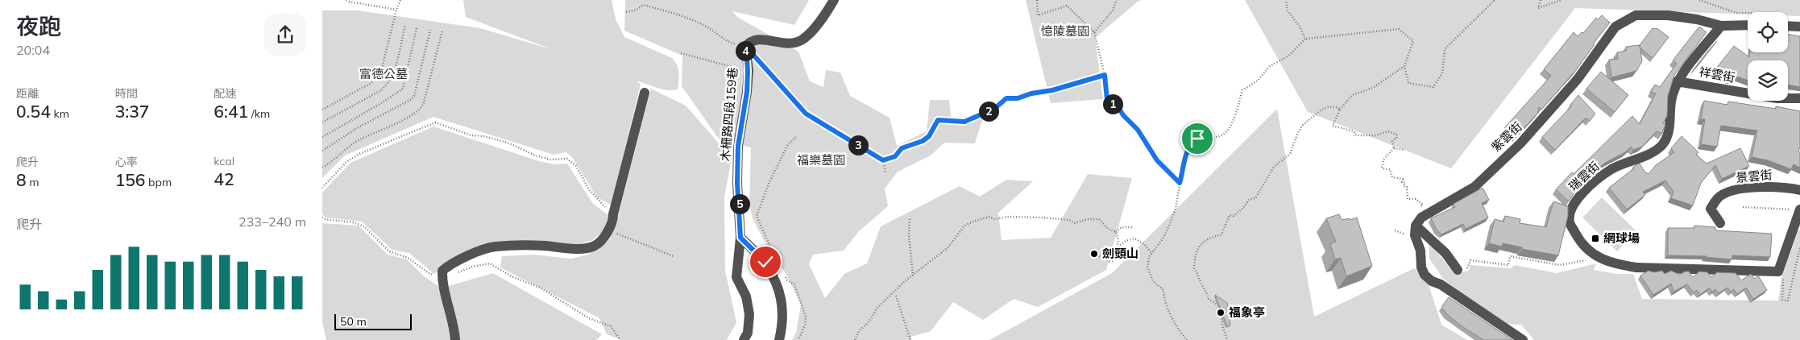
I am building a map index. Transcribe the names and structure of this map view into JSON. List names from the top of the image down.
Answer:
{
  "streets": {
    "street": [
      "祥雲街",
      "木柵路四段159巷",
      "紫雲街",
      "瑞雲街",
      "景雲街"
    ]
  },
  "crossings": [
    ["祥雲街", "瑞雲街"],
    ["紫雲街", "瑞雲街"]
  ],
  "parks": ["憶陵墓園", "富德公墓", "福樂墓園"],
  "places": {
    "transit": ["網球場"],
    "other": ["劍頭山", "福象亭"]
  },
  "scale_bar": "50 m",
  "page": {
    "heading": ["夜跑", "20:04"],
    "pins": [
      "4",
      "1",
      "2",
      "3",
      "5"
    ],
    "stats": [
      ["距離", "0.54 km"],
      ["時間", "3:37"],
      ["配速", "6:41 /km"],
      ["爬升", "8 m"],
      ["心率", "156 bpm"],
      ["kcal", "42"]
    ],
    "chart": ["爬升", "233–240 m"],
    "scale": "50 m"
  }
}
